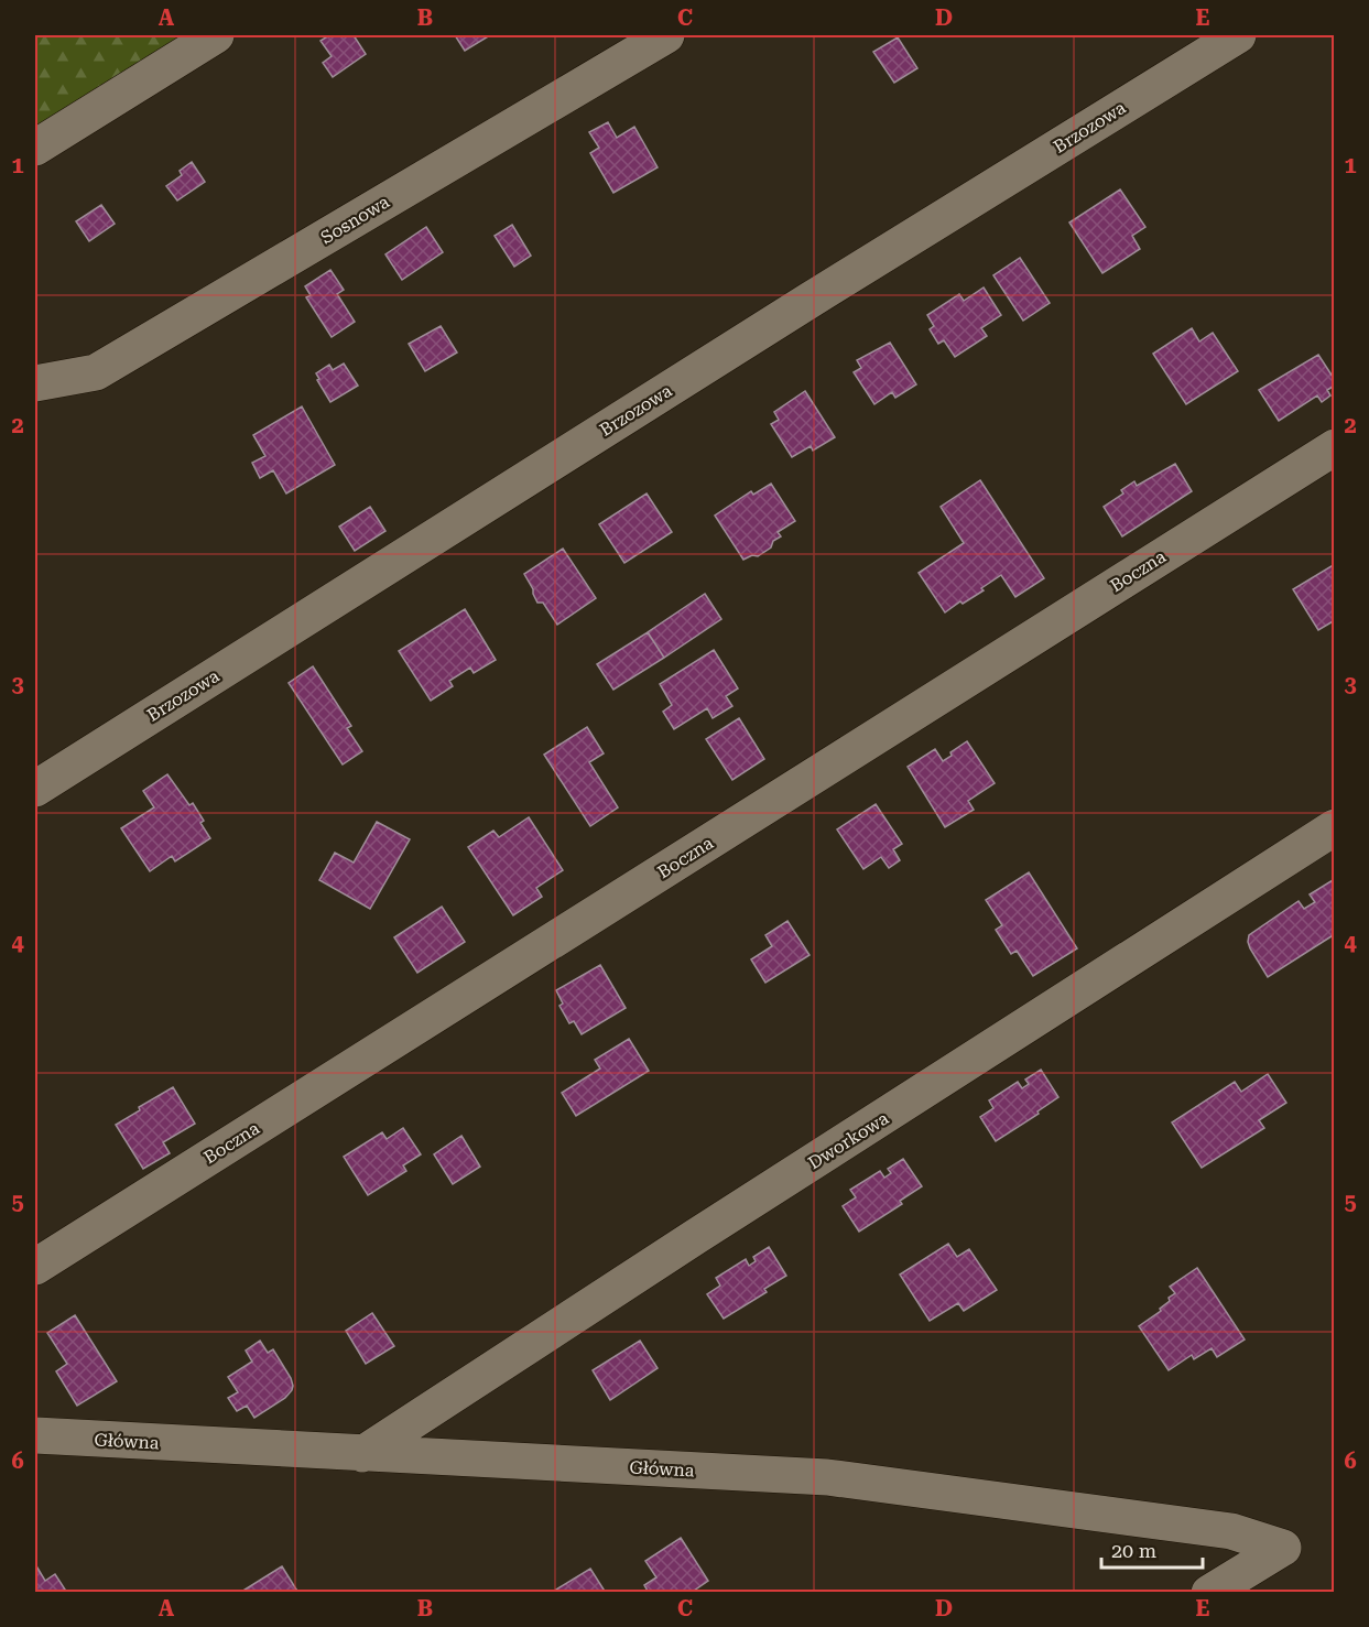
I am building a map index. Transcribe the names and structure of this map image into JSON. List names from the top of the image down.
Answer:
{
  "streets": {
    "street": [
      "Brzozowa",
      "Sosnowa",
      "Boczna",
      "Dworkowa",
      "Główna"
    ]
  },
  "crossings": [
    ["Dworkowa", "Główna"]
  ],
  "scale_bar": "20 m",
  "grid": {
    "columns": [
      "A",
      "B",
      "C",
      "D",
      "E"
    ],
    "rows": [
      "1",
      "2",
      "3",
      "4",
      "5",
      "6"
    ]
  }
}
